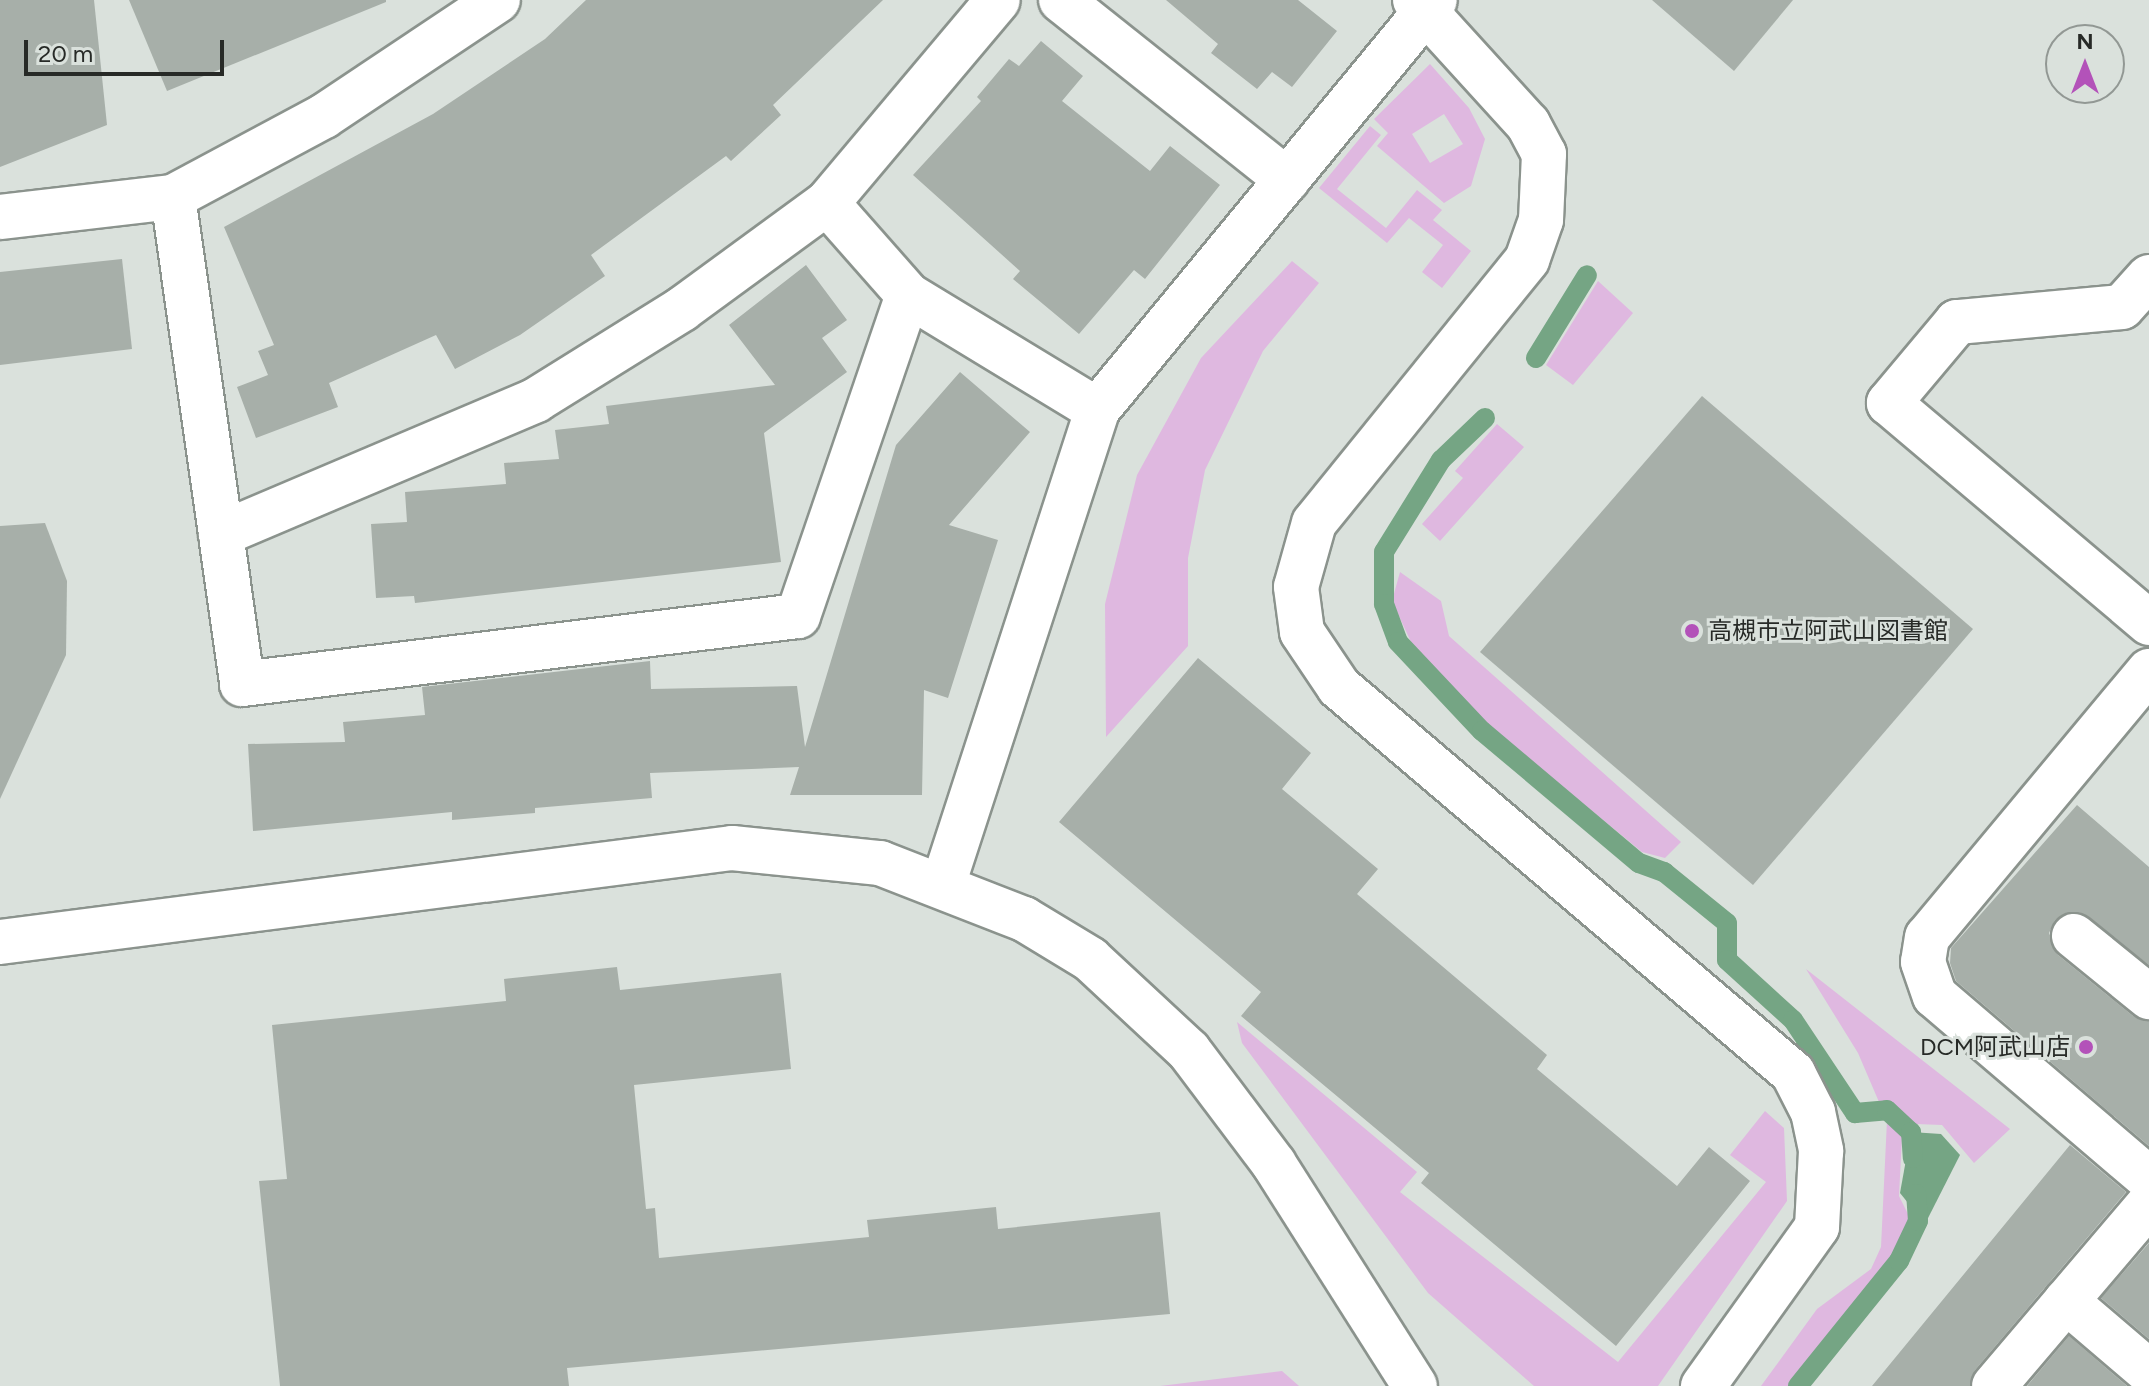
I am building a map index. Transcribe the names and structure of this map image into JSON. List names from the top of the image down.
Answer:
{
  "places": ["高槻市立阿武山図書館", "DCM阿武山店"],
  "scale_bar": "20 m",
  "north": "top"
}
